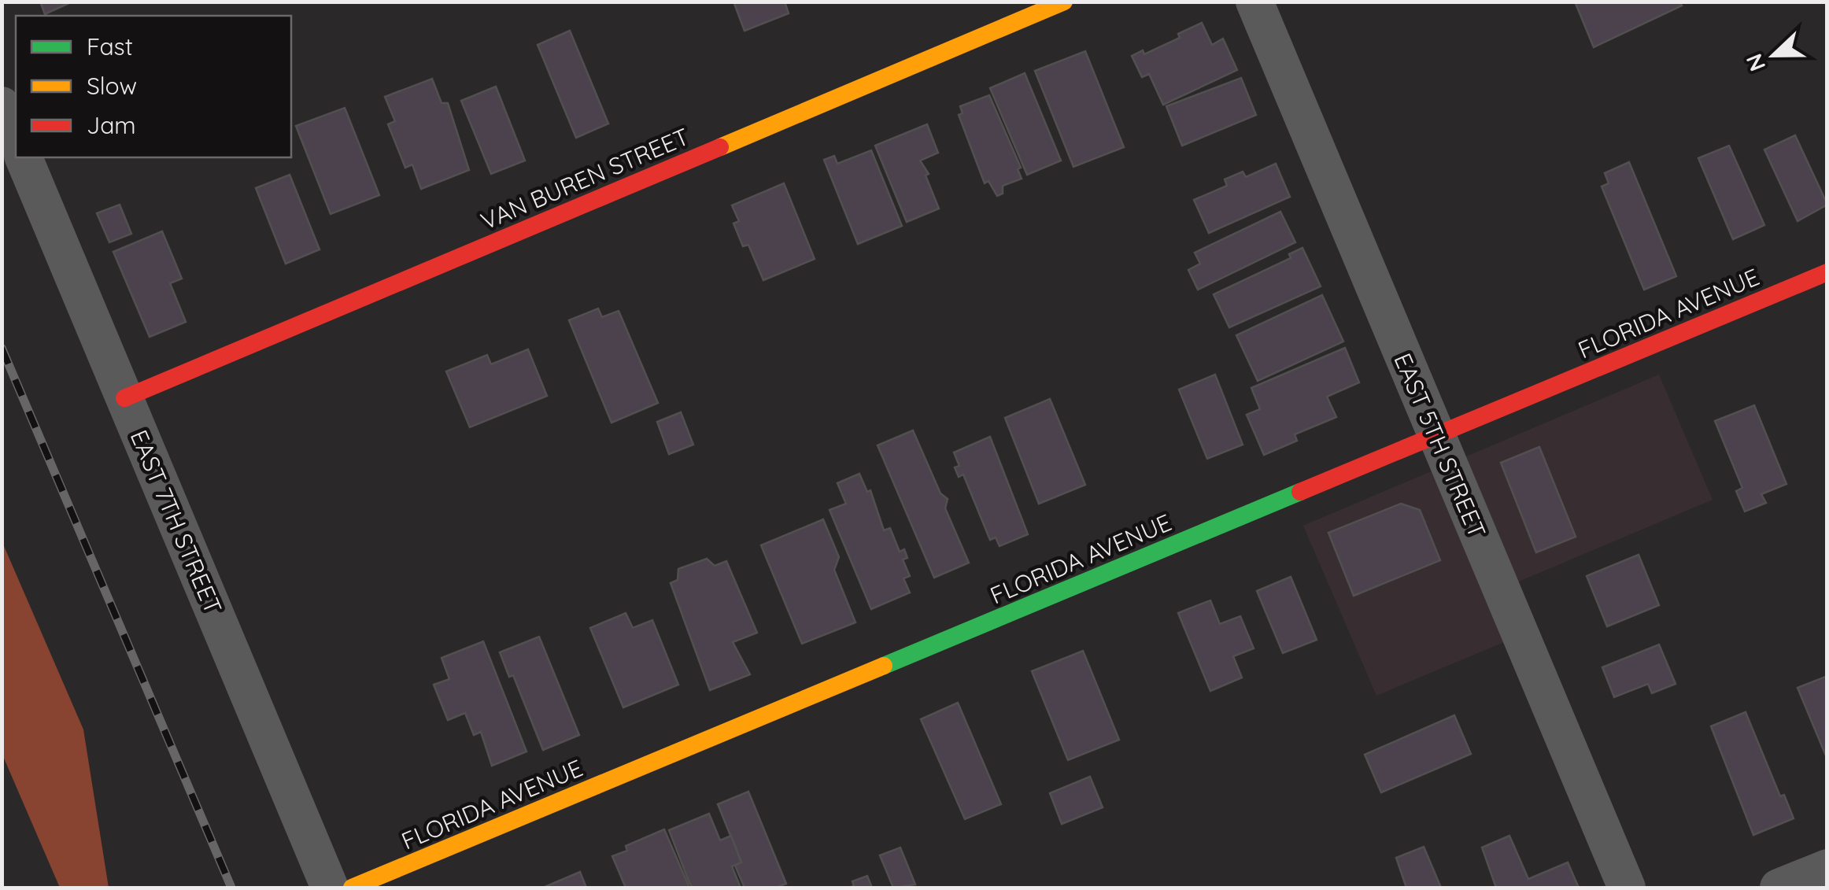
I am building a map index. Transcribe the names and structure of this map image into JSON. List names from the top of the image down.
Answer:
{
  "streets": {
    "street": [
      "VAN BUREN STREET",
      "FLORIDA AVENUE",
      "EAST 5TH STREET",
      "EAST 7TH STREET"
    ]
  },
  "crossings": [
    ["VAN BUREN STREET", "EAST 7TH STREET"],
    ["FLORIDA AVENUE", "EAST 5TH STREET"]
  ],
  "legend": ["Fast", "Slow", "Jam"],
  "north": "left"
}
